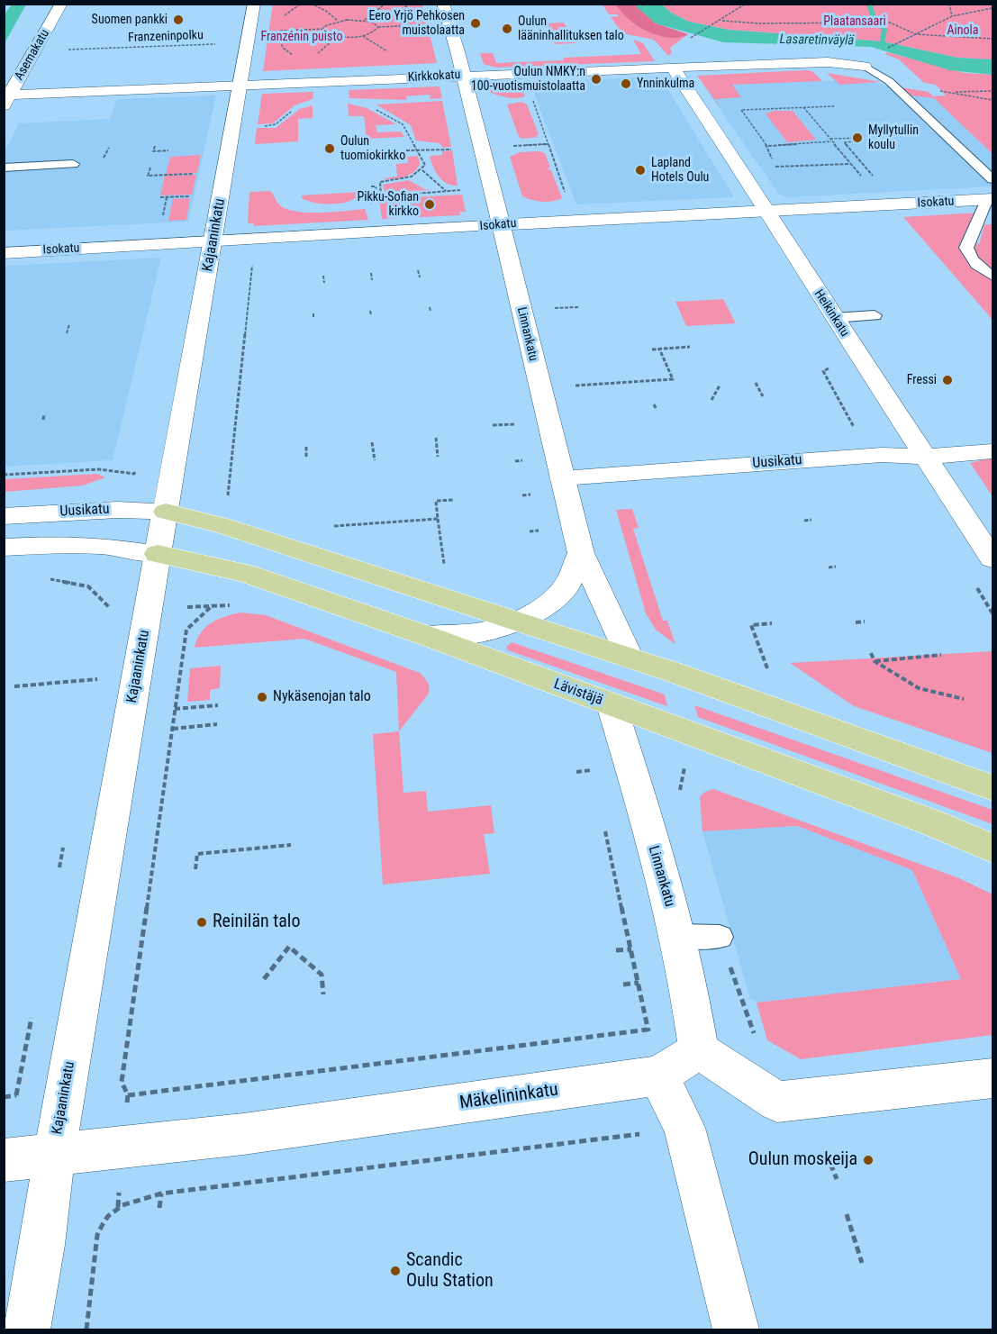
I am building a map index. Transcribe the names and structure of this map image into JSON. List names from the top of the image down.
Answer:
{
  "streets": {
    "main road": ["Lävistäjä"],
    "street": [
      "Asemakatu",
      "Kirkkokatu",
      "Isokatu",
      "Kajaaninkatu",
      "Heikinkatu",
      "Linnankatu",
      "Uusikatu",
      "Mäkelininkatu"
    ],
    "path": ["Franzeninpolku"]
  },
  "crossings": [
    ["Asemakatu", "Kirkkokatu"],
    ["Kirkkokatu", "Kajaaninkatu"],
    ["Kirkkokatu", "Heikinkatu"],
    ["Kirkkokatu", "Linnankatu"],
    ["Isokatu", "Kajaaninkatu"],
    ["Isokatu", "Heikinkatu"],
    ["Isokatu", "Linnankatu"],
    ["Kajaaninkatu", "Uusikatu"],
    ["Kajaaninkatu", "Lävistäjä"],
    ["Kajaaninkatu", "Mäkelininkatu"],
    ["Heikinkatu", "Uusikatu"],
    ["Linnankatu", "Uusikatu"],
    ["Linnankatu", "Lävistäjä"],
    ["Linnankatu", "Mäkelininkatu"]
  ],
  "water": ["Lasaretinväylä"],
  "parks": ["Plaatansaari", "Ainola", "Franzénin puisto"],
  "places": [
    "Suomen pankki",
    "Eero Yrjö Pehkosen muistolaatta",
    "Oulun lääninhallituksen talo",
    "Oulun NMKY:n 100-vuotismuistolaatta",
    "Ynninkulma",
    "Myllytullin koulu",
    "Oulun tuomiokirkko",
    "Lapland Hotels Oulu",
    "Pikku-Sofian kirkko",
    "Fressi",
    "Nykäsenojan talo",
    "Reinilän talo",
    "Oulun moskeija",
    "Scandic Oulu Station"
  ]
}
